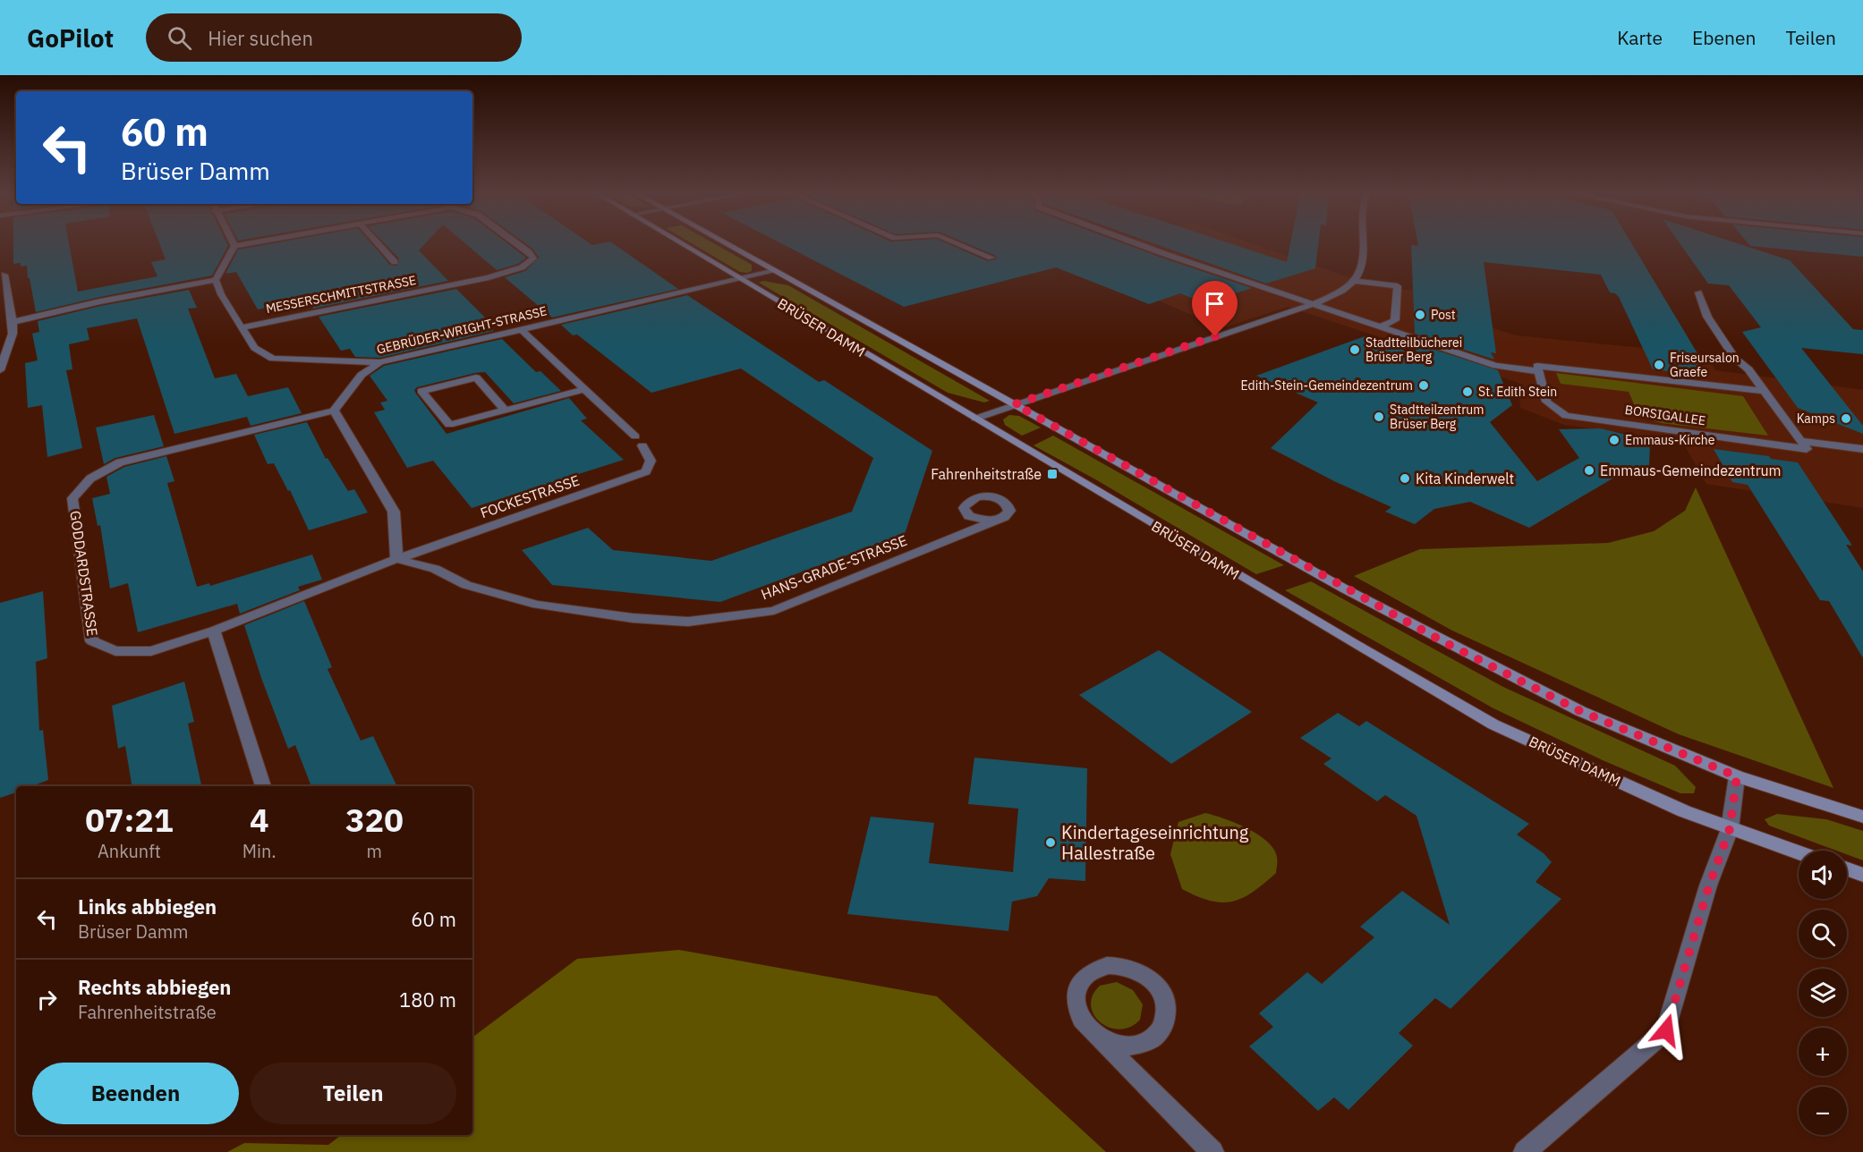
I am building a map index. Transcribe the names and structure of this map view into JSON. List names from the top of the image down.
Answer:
{
  "streets": {
    "street": [
      "MESSERSCHMITTSTRASSE",
      "BRÜSER DAMM",
      "GEBRÜDER-WRIGHT-STRASSE",
      "BORSIGALLEE",
      "FOCKESTRASSE",
      "HANS-GRADE-STRASSE",
      "GODDARDSTRASSE"
    ]
  },
  "crossings": [
    ["MESSERSCHMITTSTRASSE", "GEBRÜDER-WRIGHT-STRASSE"],
    ["BRÜSER DAMM", "GEBRÜDER-WRIGHT-STRASSE"],
    ["GEBRÜDER-WRIGHT-STRASSE", "FOCKESTRASSE"],
    ["FOCKESTRASSE", "HANS-GRADE-STRASSE"],
    ["FOCKESTRASSE", "GODDARDSTRASSE"],
    ["HANS-GRADE-STRASSE", "GODDARDSTRASSE"]
  ],
  "places": {
    "other": [
      "Post",
      "Stadtteilbücherei Brüser Berg",
      "Friseursalon Graefe",
      "Edith-Stein-Gemeindezentrum",
      "St. Edith Stein",
      "Stadtteilzentrum Brüser Berg",
      "Kamps",
      "Emmaus-Kirche",
      "Emmaus-Gemeindezentrum",
      "Kita Kinderwelt",
      "Kindertageseinrichtung Hallestraße"
    ],
    "transit": ["Fahrenheitstraße"]
  },
  "page": {
    "header": "GoPilot",
    "search": "Hier suchen",
    "nav": ["Karte", "Ebenen", "Teilen"],
    "turn": ["60 m", "Brüser Damm"],
    "eta": [
      "07:21",
      "Ankunft",
      "4",
      "Min.",
      "320",
      "m"
    ],
    "map_buttons": ["+", "−"],
    "list": [
      {
        "name": "Links abbiegen",
        "note": "Brüser Damm",
        "value": "60 m"
      },
      {
        "name": "Rechts abbiegen",
        "note": "Fahrenheitstraße",
        "value": "180 m"
      }
    ],
    "buttons": ["Beenden", "Teilen"]
  }
}
